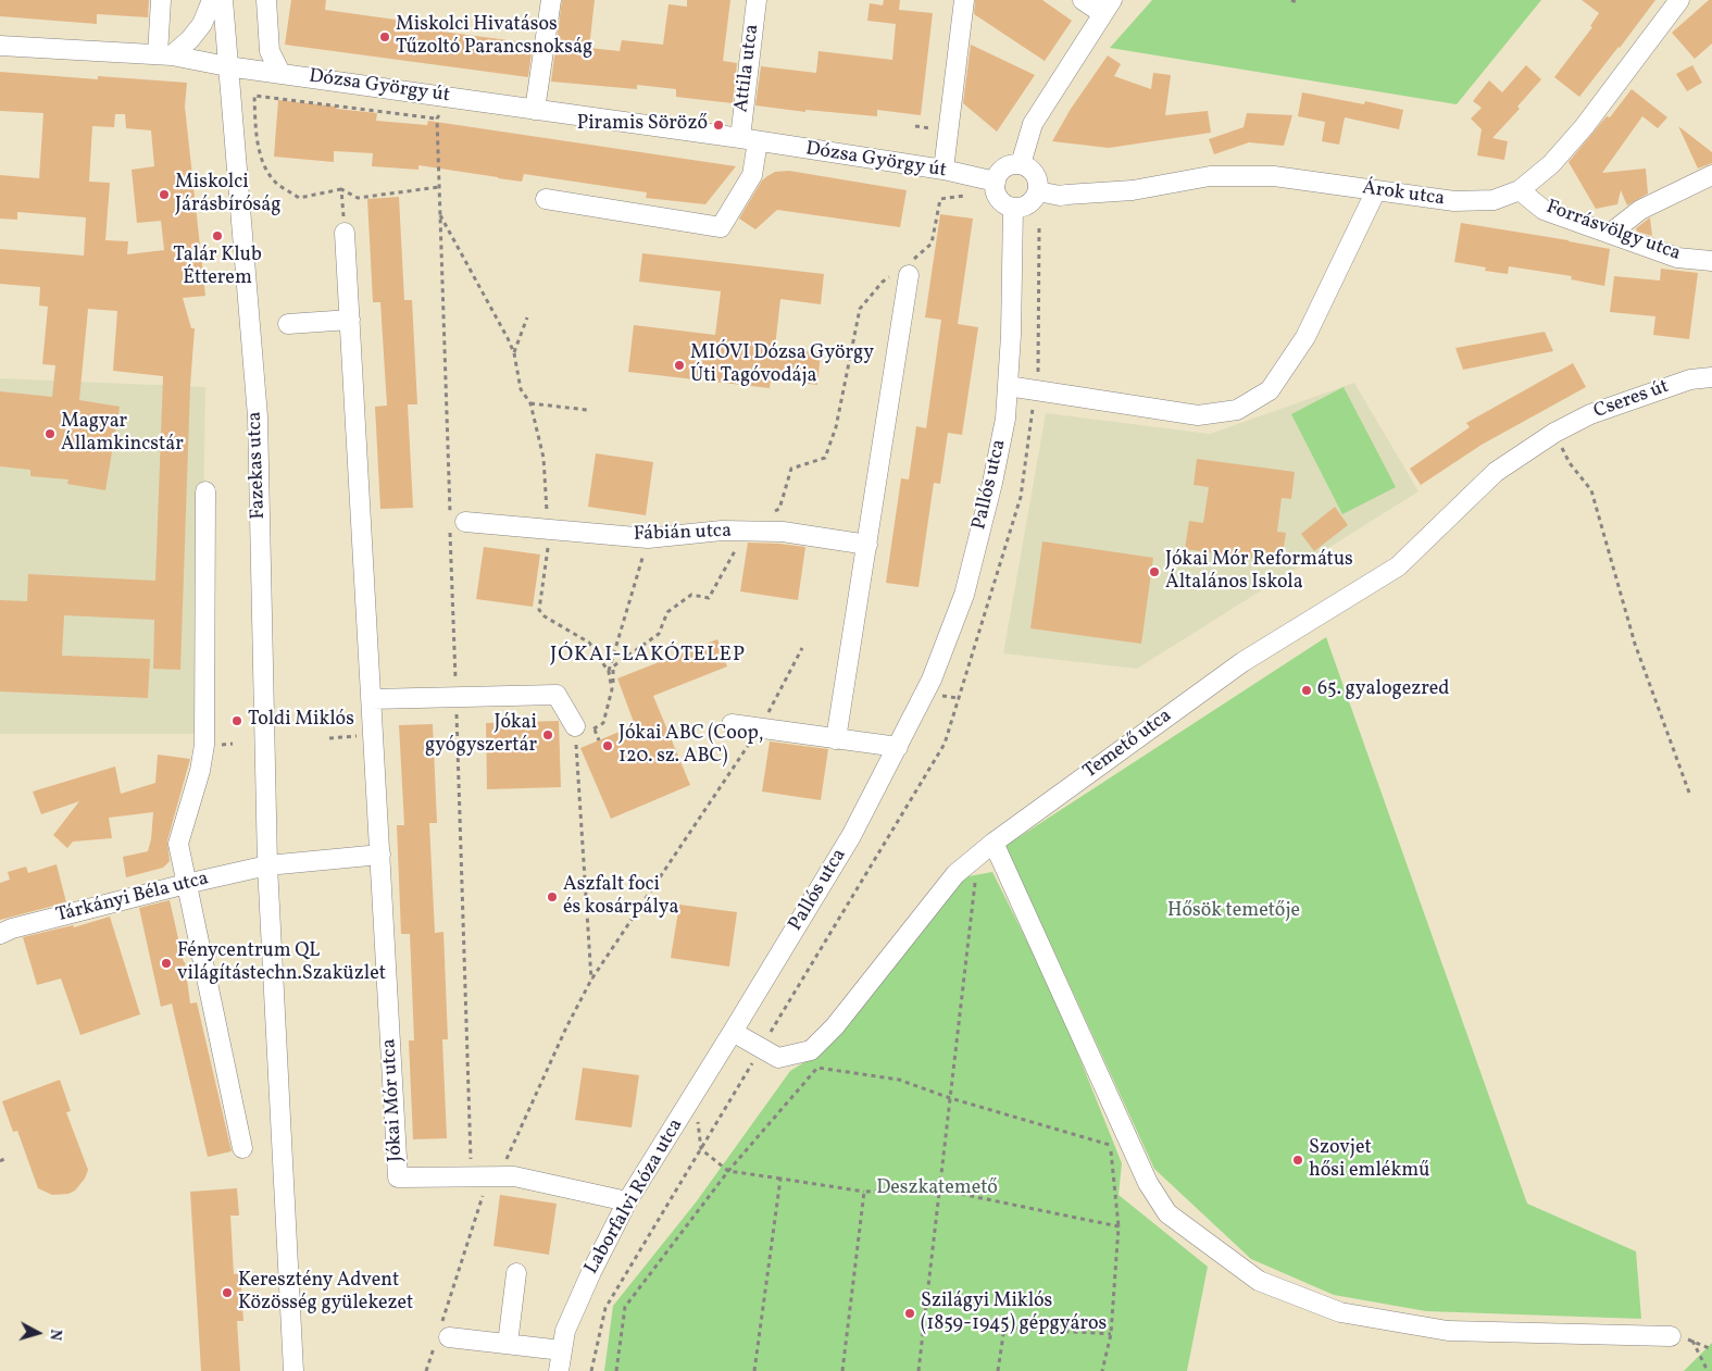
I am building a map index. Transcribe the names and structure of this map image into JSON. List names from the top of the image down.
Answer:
{
  "streets": {
    "street": [
      "Attila utca",
      "Dózsa György út",
      "Árok utca",
      "Forrásvölgy utca",
      "Cseres út",
      "Fazekas utca",
      "Pallós utca",
      "Fábián utca",
      "Temető utca",
      "Tárkányi Béla utca",
      "Jókai Mór utca",
      "Laborfalvi Róza utca"
    ]
  },
  "crossings": [
    ["Attila utca", "Dózsa György út"],
    ["Dózsa György út", "Árok utca"],
    ["Dózsa György út", "Fazekas utca"],
    ["Dózsa György út", "Pallós utca"],
    ["Árok utca", "Forrásvölgy utca"],
    ["Árok utca", "Pallós utca"],
    ["Cseres út", "Temető utca"],
    ["Fazekas utca", "Tárkányi Béla utca"],
    ["Pallós utca", "Temető utca"],
    ["Pallós utca", "Laborfalvi Róza utca"],
    ["Temető utca", "Laborfalvi Róza utca"],
    ["Tárkányi Béla utca", "Jókai Mór utca"],
    ["Jókai Mór utca", "Laborfalvi Róza utca"]
  ],
  "districts": ["JÓKAI-LAKÓTELEP"],
  "parks": ["Hősök temetője", "Deszkatemető"],
  "places": [
    "Miskolci Hivatásos Tűzoltó Parancsnokság",
    "Piramis Söröző",
    "Miskolci Járásbíróság",
    "Talár Klub Étterem",
    "MIÓVI Dózsa György Úti Tagóvodája",
    "Magyar Államkincstár",
    "Jókai Mór Református Általános Iskola",
    "65. gyalogezred",
    "Toldi Miklós",
    "Jókai gyógyszertár",
    "Jókai ABC (Coop, 120. sz. ABC)",
    "Aszfalt foci és kosárpálya",
    "Fénycentrum QL világítástechn.Szaküzlet",
    "Szovjet hősi emlékmű",
    "Keresztény Advent Közösség gyülekezet",
    "Szilágyi Miklós (1859-1945) gépgyáros"
  ],
  "north": "right"
}
